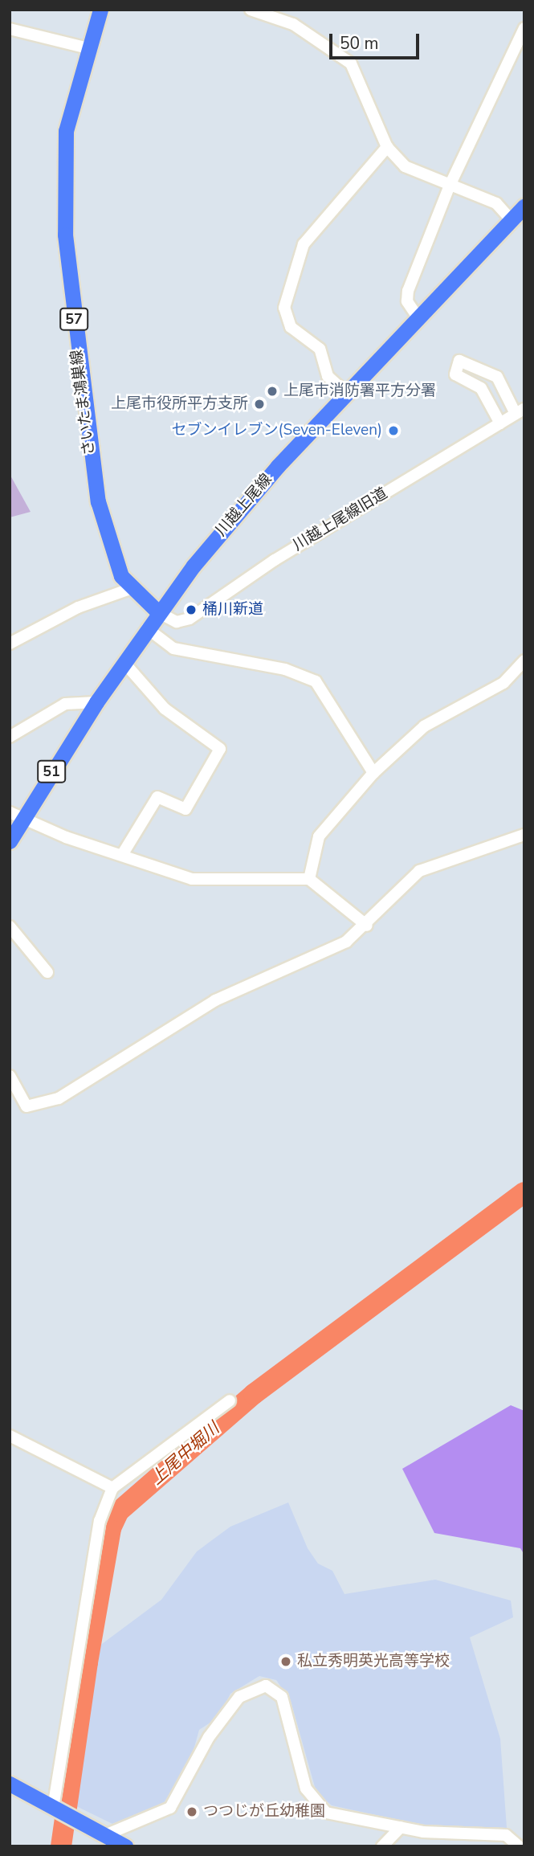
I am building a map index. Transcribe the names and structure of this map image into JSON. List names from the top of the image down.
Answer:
{
  "streets": {
    "main road": [
      "57",
      "さいたま鴻巣線",
      "川越上尾線",
      "51"
    ],
    "street": ["川越上尾線旧道"]
  },
  "crossings": [
    ["さいたま鴻巣線", "川越上尾線"],
    ["さいたま鴻巣線", "川越上尾線旧道"],
    ["川越上尾線", "川越上尾線旧道"]
  ],
  "water": ["上尾中堀川"],
  "places": [
    "上尾市消防署平方分署",
    "上尾市役所平方支所",
    "セブンイレブン(Seven-Eleven)",
    "桶川新道",
    "私立秀明英光高等学校",
    "つつじが丘幼稚園"
  ],
  "scale_bar": "50 m"
}
